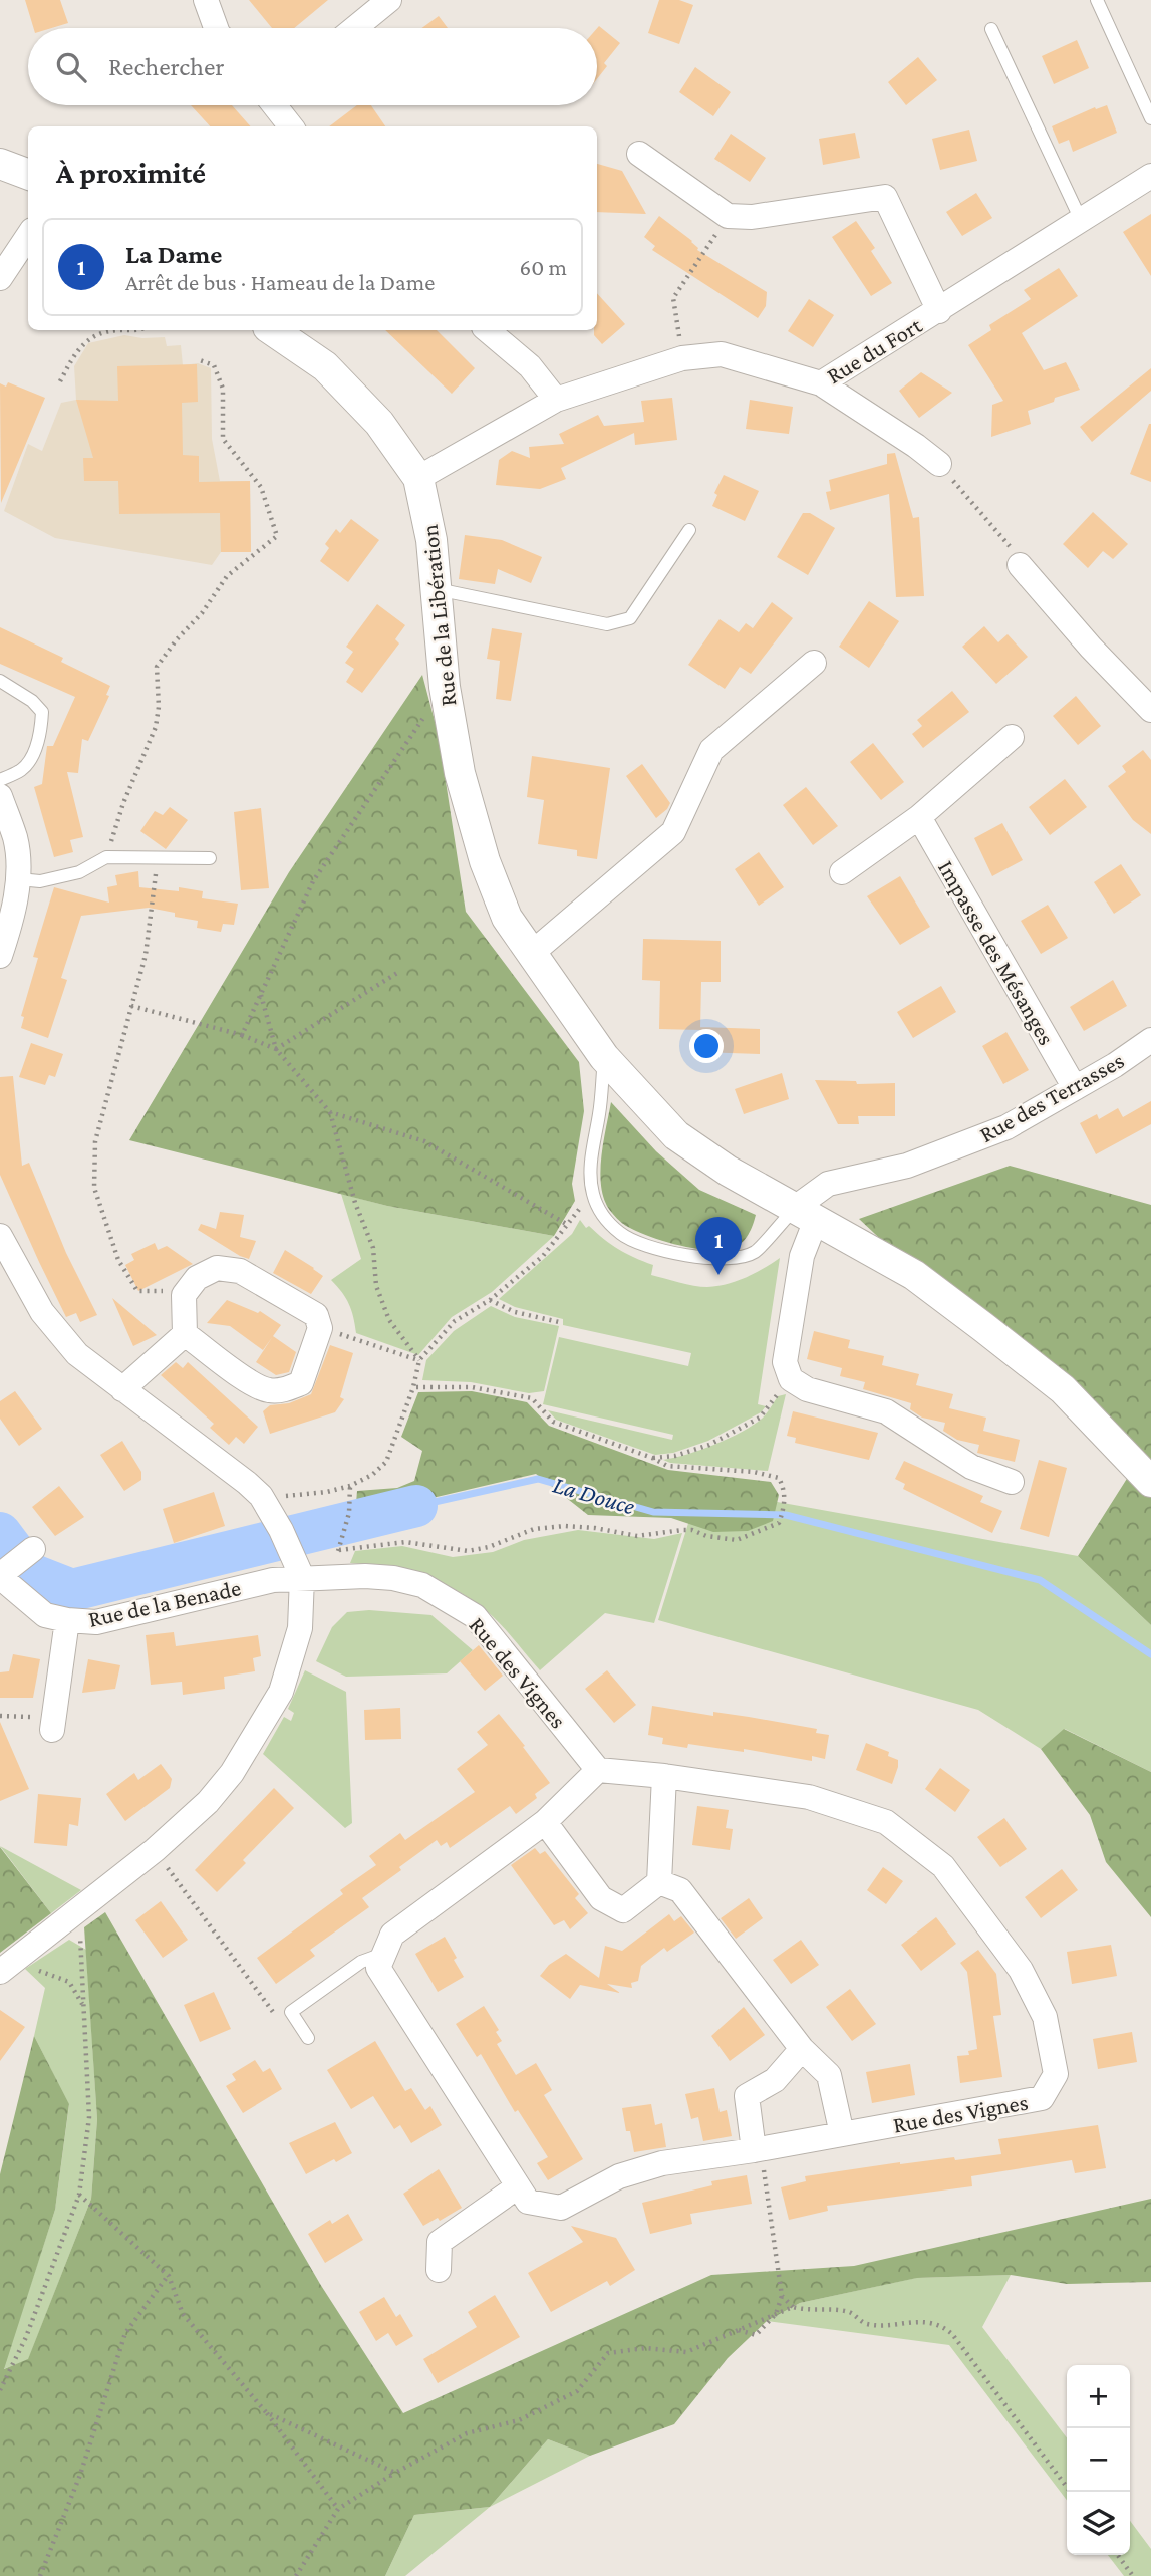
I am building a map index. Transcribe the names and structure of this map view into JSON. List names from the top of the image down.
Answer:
{
  "streets": {
    "street": [
      "Rue du Fort",
      "Rue de la Libération",
      "Impasse des Mésanges",
      "Rue des Terrasses",
      "Rue de la Benade",
      "Rue des Vignes"
    ]
  },
  "crossings": [
    ["Rue du Fort", "Rue de la Libération"],
    ["Rue de la Libération", "Rue des Terrasses"],
    ["Impasse des Mésanges", "Rue des Terrasses"],
    ["Rue de la Benade", "Rue des Vignes"]
  ],
  "water": ["La Douce"],
  "page": {
    "search": "Rechercher",
    "heading": "À proximité",
    "list": [
      {
        "mark": "1",
        "name": "La Dame",
        "note": "Arrêt de bus · Hameau de la Dame",
        "value": "60 m"
      }
    ],
    "pins": "1",
    "map_buttons": ["+", "−"]
  }
}
